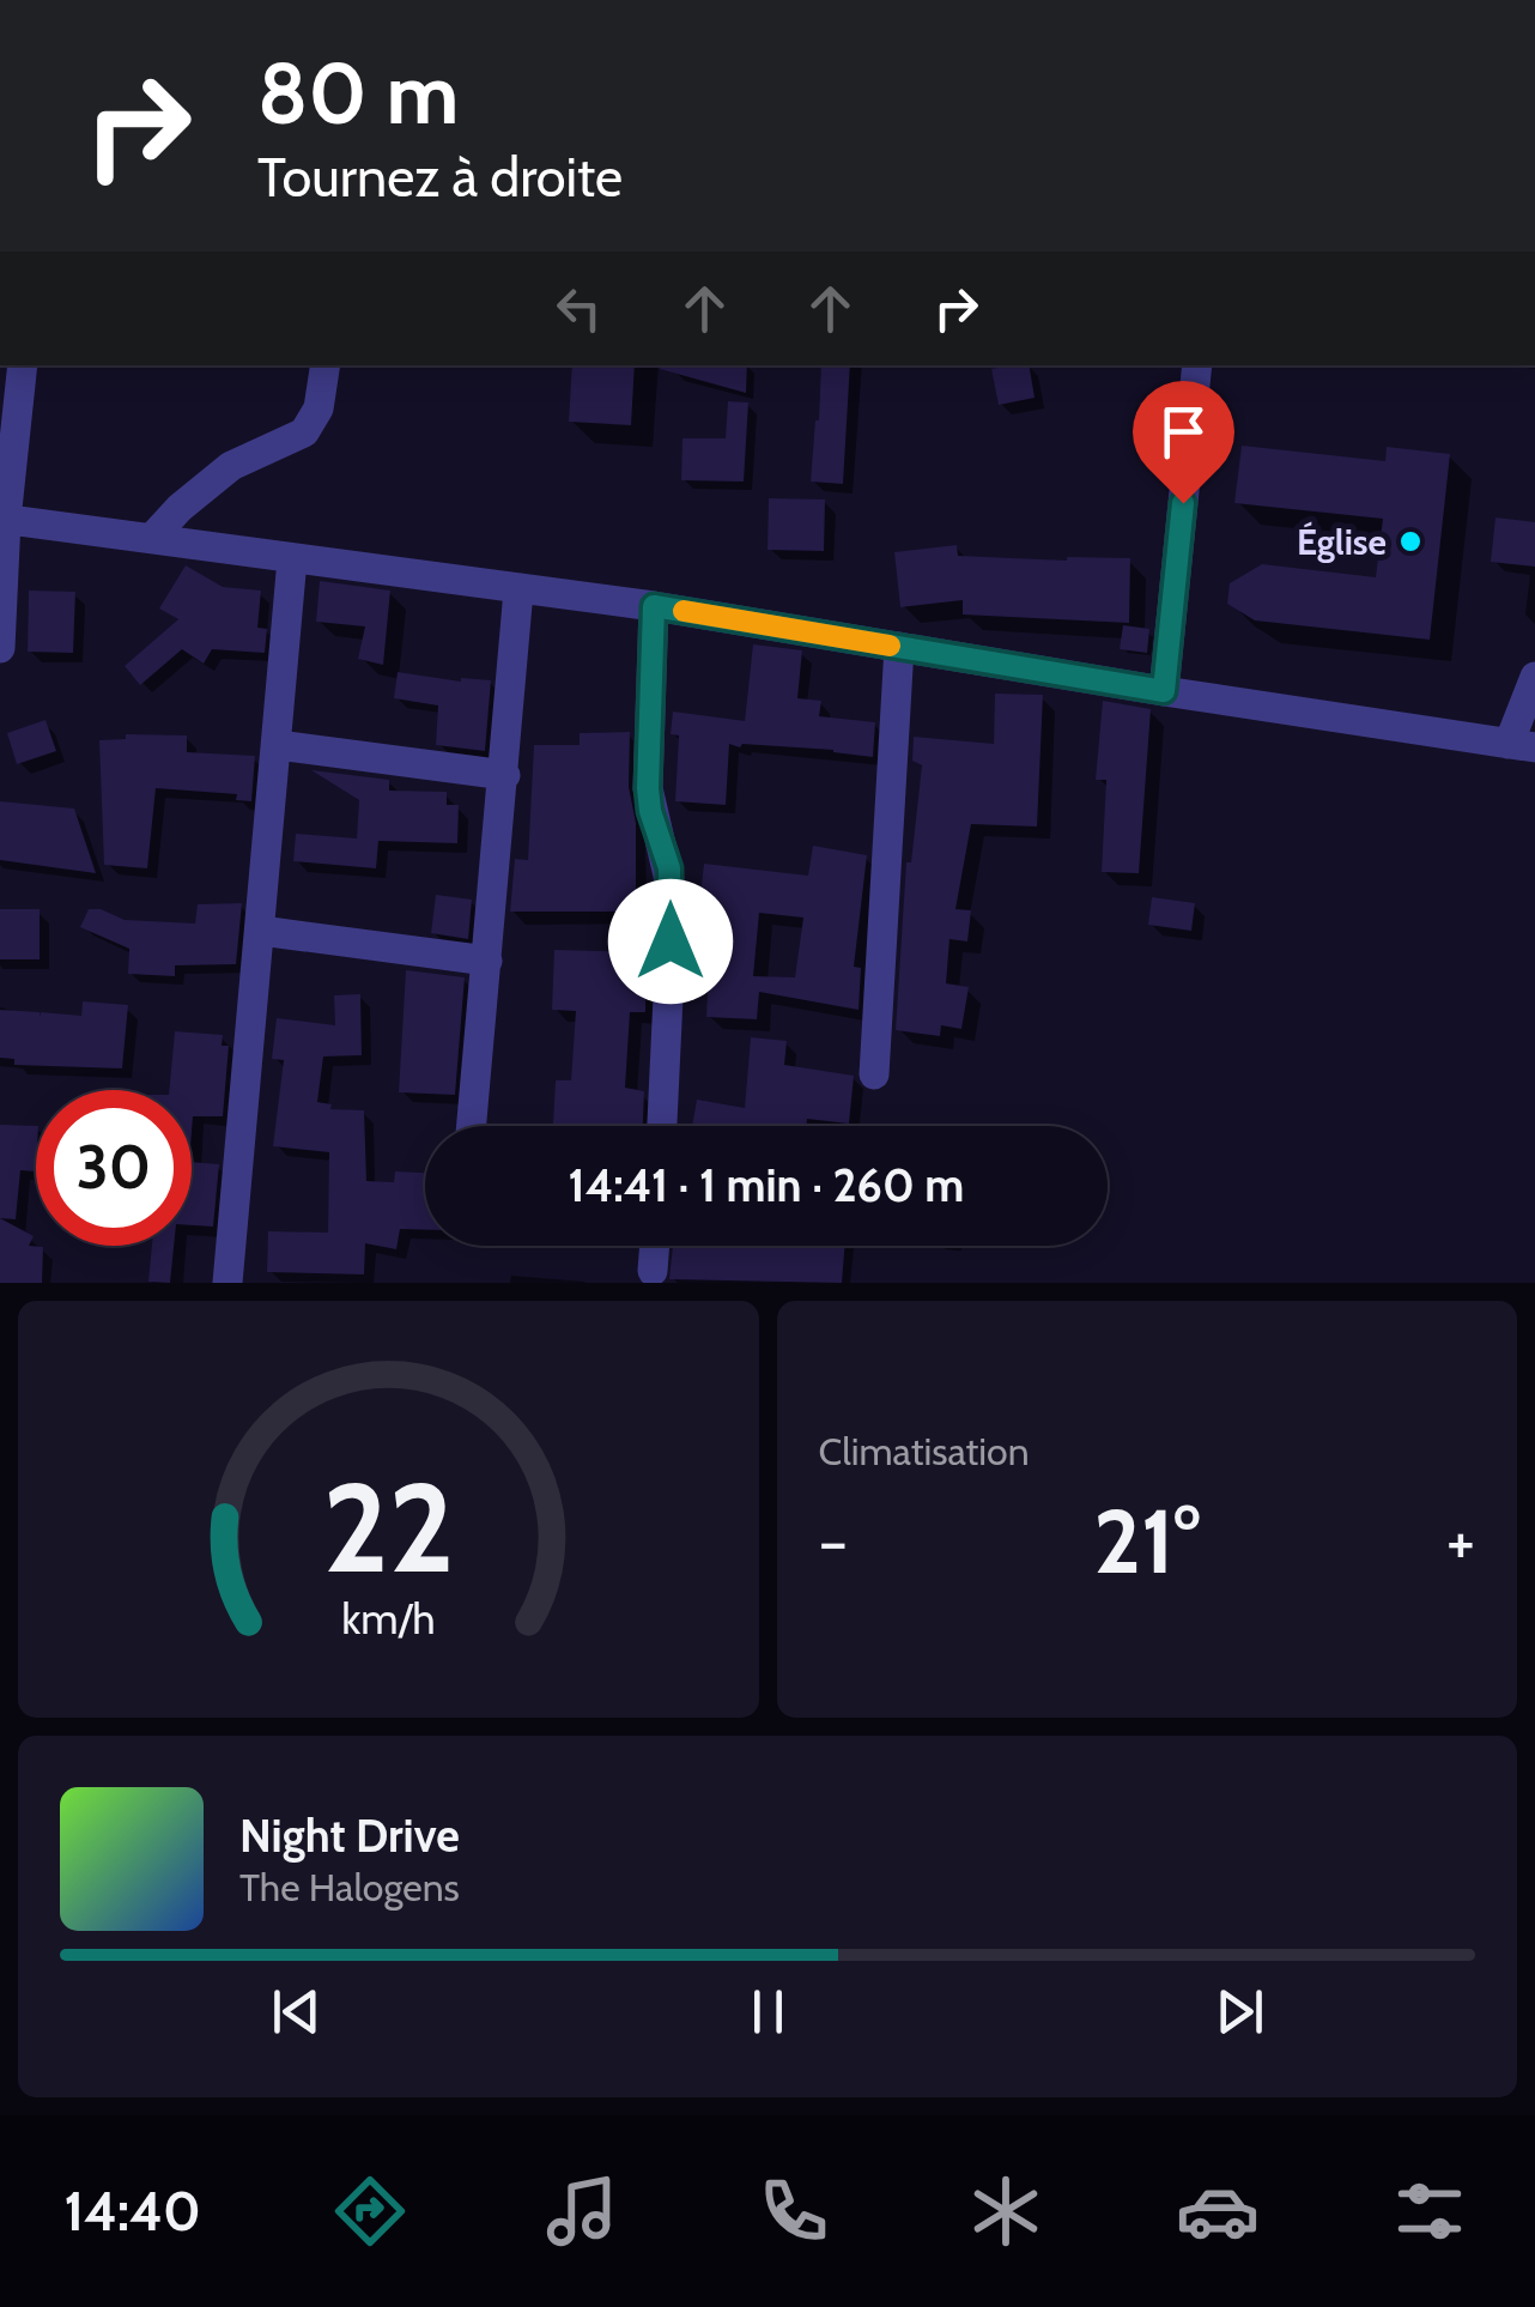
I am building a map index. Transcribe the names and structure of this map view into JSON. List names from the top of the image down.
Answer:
{
  "places": ["Église"],
  "page": {
    "turn": ["80 m", "Tournez à droite"],
    "limit": "30",
    "trip": "14:41 · 1 min · 260 m",
    "tile": "Climatisation",
    "heat": ["−", "21°", "+"],
    "song": ["Night Drive", "The Halogens"],
    "tabs": "14:40",
    "gauge": ["22", "km/h"]
  }
}
